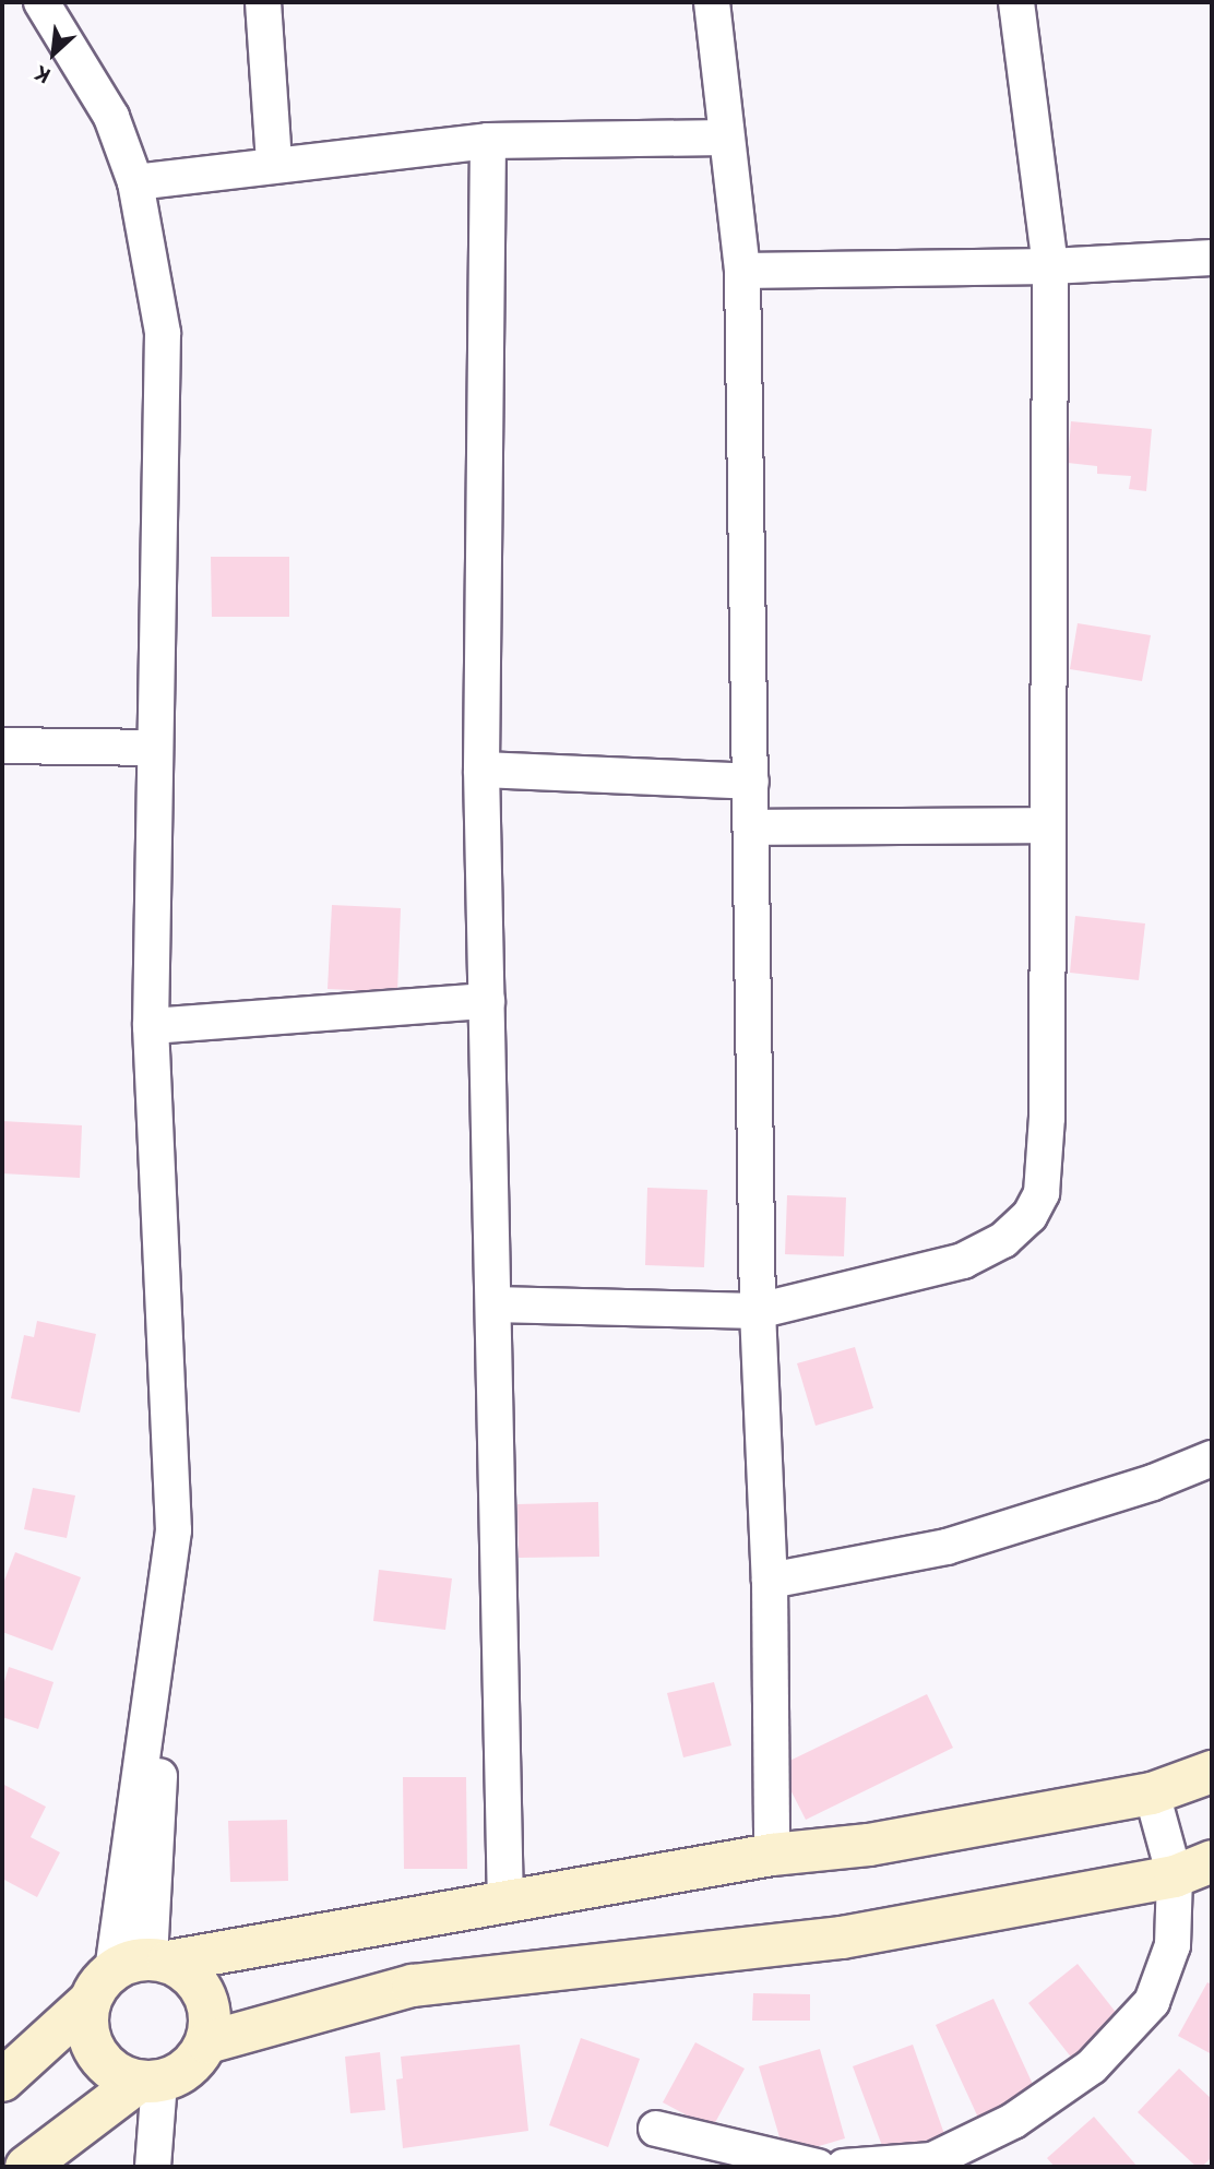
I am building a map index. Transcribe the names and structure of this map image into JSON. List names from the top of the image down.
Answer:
{
  "north": "bottom left"
}
